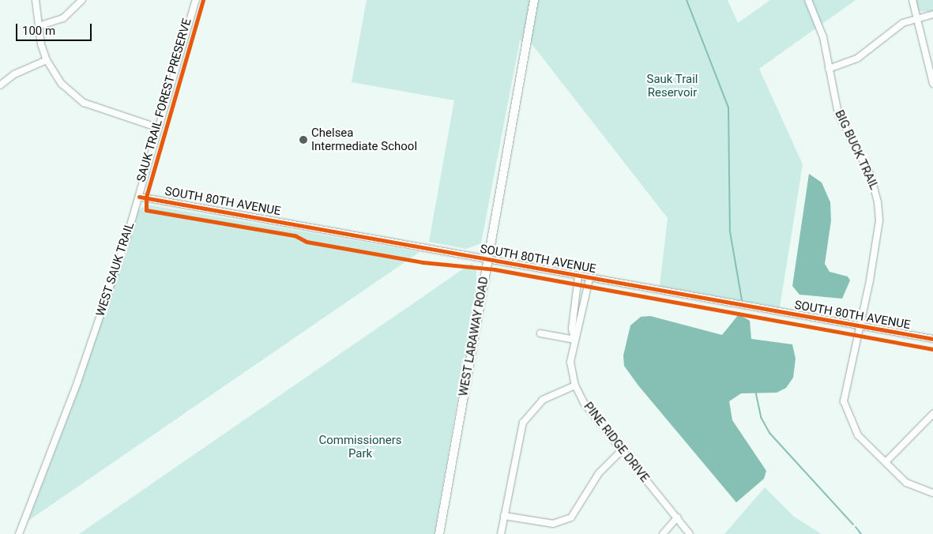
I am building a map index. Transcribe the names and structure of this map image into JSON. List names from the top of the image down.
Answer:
{
  "streets": {
    "main road": ["WEST LARAWAY ROAD"],
    "street": [
      "BIG BUCK TRAIL",
      "SOUTH 80TH AVENUE",
      "WEST SAUK TRAIL",
      "PINE RIDGE DRIVE"
    ],
    "cycle path": ["SAUK TRAIL FOREST PRESERVE"]
  },
  "crossings": [
    ["BIG BUCK TRAIL", "SOUTH 80TH AVENUE"],
    ["SOUTH 80TH AVENUE", "WEST SAUK TRAIL"],
    ["SOUTH 80TH AVENUE", "WEST LARAWAY ROAD"],
    ["SOUTH 80TH AVENUE", "PINE RIDGE DRIVE"]
  ],
  "parks": ["Sauk Trail Reservoir", "Commissioners Park"],
  "places": ["Chelsea Intermediate School"],
  "scale_bar": "100 m"
}
